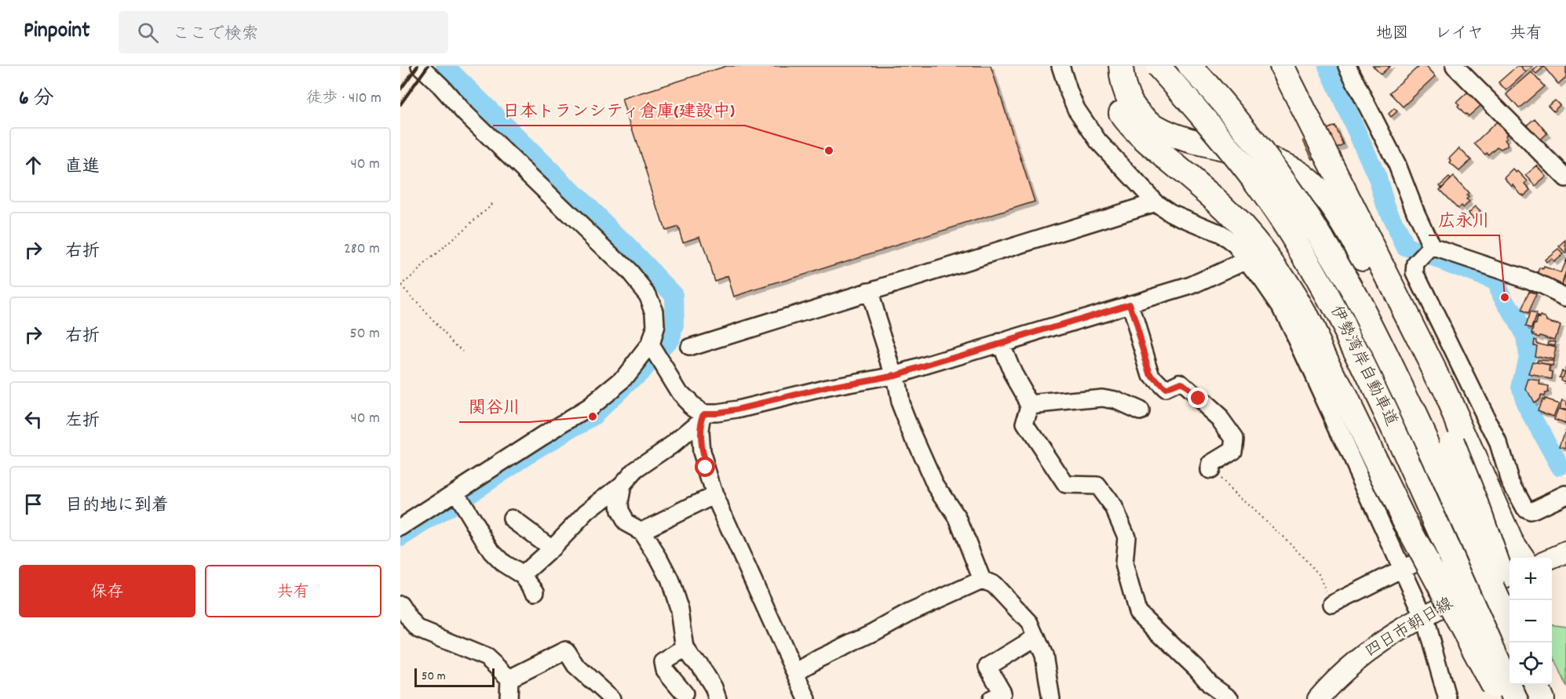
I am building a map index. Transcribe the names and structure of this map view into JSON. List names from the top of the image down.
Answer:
{
  "streets": {
    "highway": ["伊勢湾岸自動車道"],
    "main road": ["四日市朝日線"]
  },
  "places": ["日本トランシティ倉庫(建設中)", "広永川", "関谷川"],
  "scale_bar": "50 m",
  "page": {
    "header": "Pinpoint",
    "search": "ここで検索",
    "nav": ["地図", "レイヤ", "共有"],
    "heading": ["6 分", "徒歩 · 410 m"],
    "list": [
      ["直進", "40 m"],
      ["右折", "280 m"],
      ["右折", "50 m"],
      ["左折", "40 m"],
      "目的地に到着"
    ],
    "buttons": ["保存", "共有"],
    "map_buttons": ["+", "−"],
    "scale": "50 m"
  }
}
